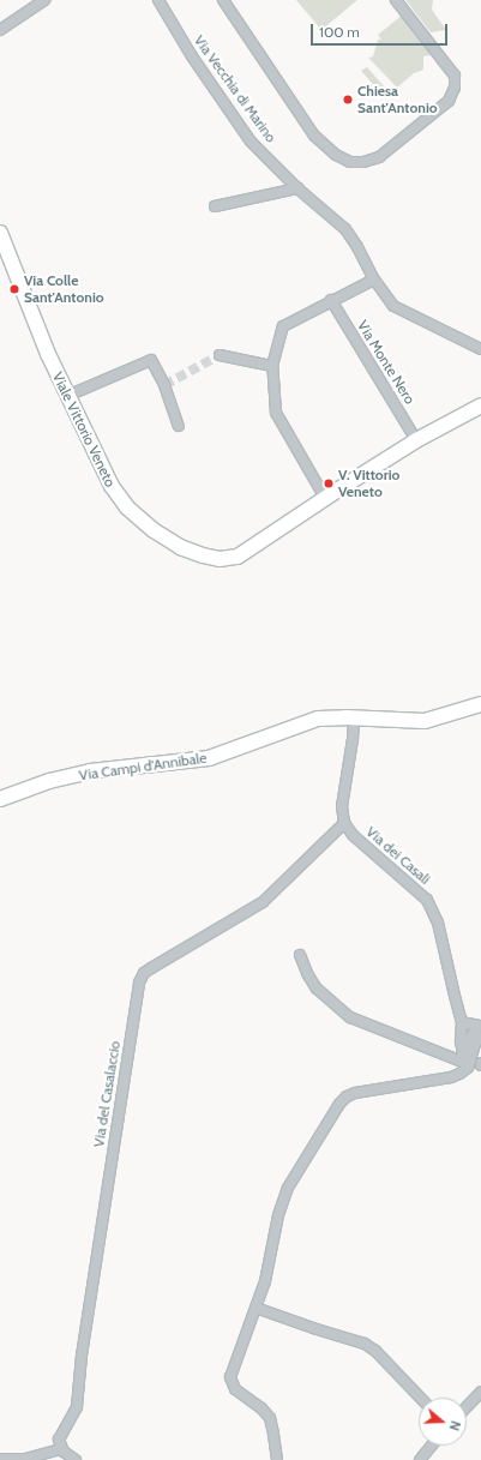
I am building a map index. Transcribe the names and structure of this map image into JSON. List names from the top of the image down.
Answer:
{
  "streets": {
    "main road": ["Viale Vittorio Veneto", "Via Campi d'Annibale"],
    "street": [
      "Via Vecchia di Marino",
      "Via Monte Nero",
      "Via dei Casali",
      "Via del Casalaccio"
    ]
  },
  "crossings": [
    ["Via Monte Nero", "Viale Vittorio Veneto"],
    ["Via dei Casali", "Via del Casalaccio"]
  ],
  "places": ["Chiesa Sant'Antonio", "Via Colle Sant'Antonio", "V. Vittorio Veneto"],
  "scale_bar": "100 m",
  "north": "right"
}
